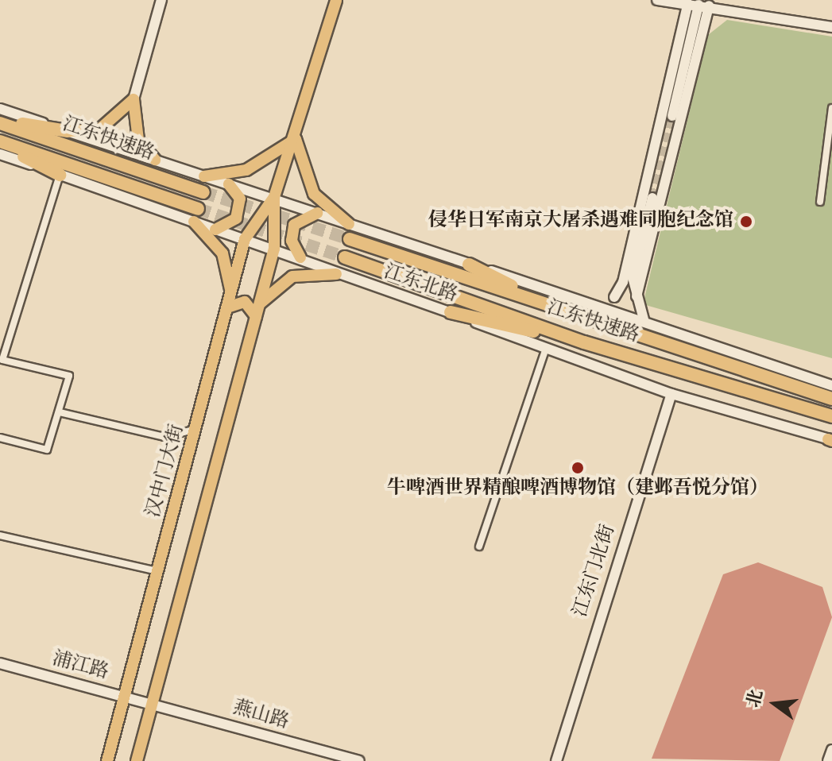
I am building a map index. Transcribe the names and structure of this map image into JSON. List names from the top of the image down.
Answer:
{
  "streets": {
    "highway": ["江东快速路"],
    "main road": ["汉中门大街"],
    "street": [
      "江东北路",
      "江东门北街",
      "浦江路",
      "燕山路"
    ]
  },
  "crossings": [
    ["江东快速路", "江东北路"],
    ["江东北路", "汉中门大街"],
    ["江东北路", "江东门北街"],
    ["汉中门大街", "浦江路"],
    ["汉中门大街", "燕山路"],
    ["浦江路", "燕山路"]
  ],
  "places": ["侵华日军南京大屠杀遇难同胞纪念馆", "牛啤酒世界精酿啤酒博物馆（建邺吾悦分馆）"],
  "north": "left"
}
